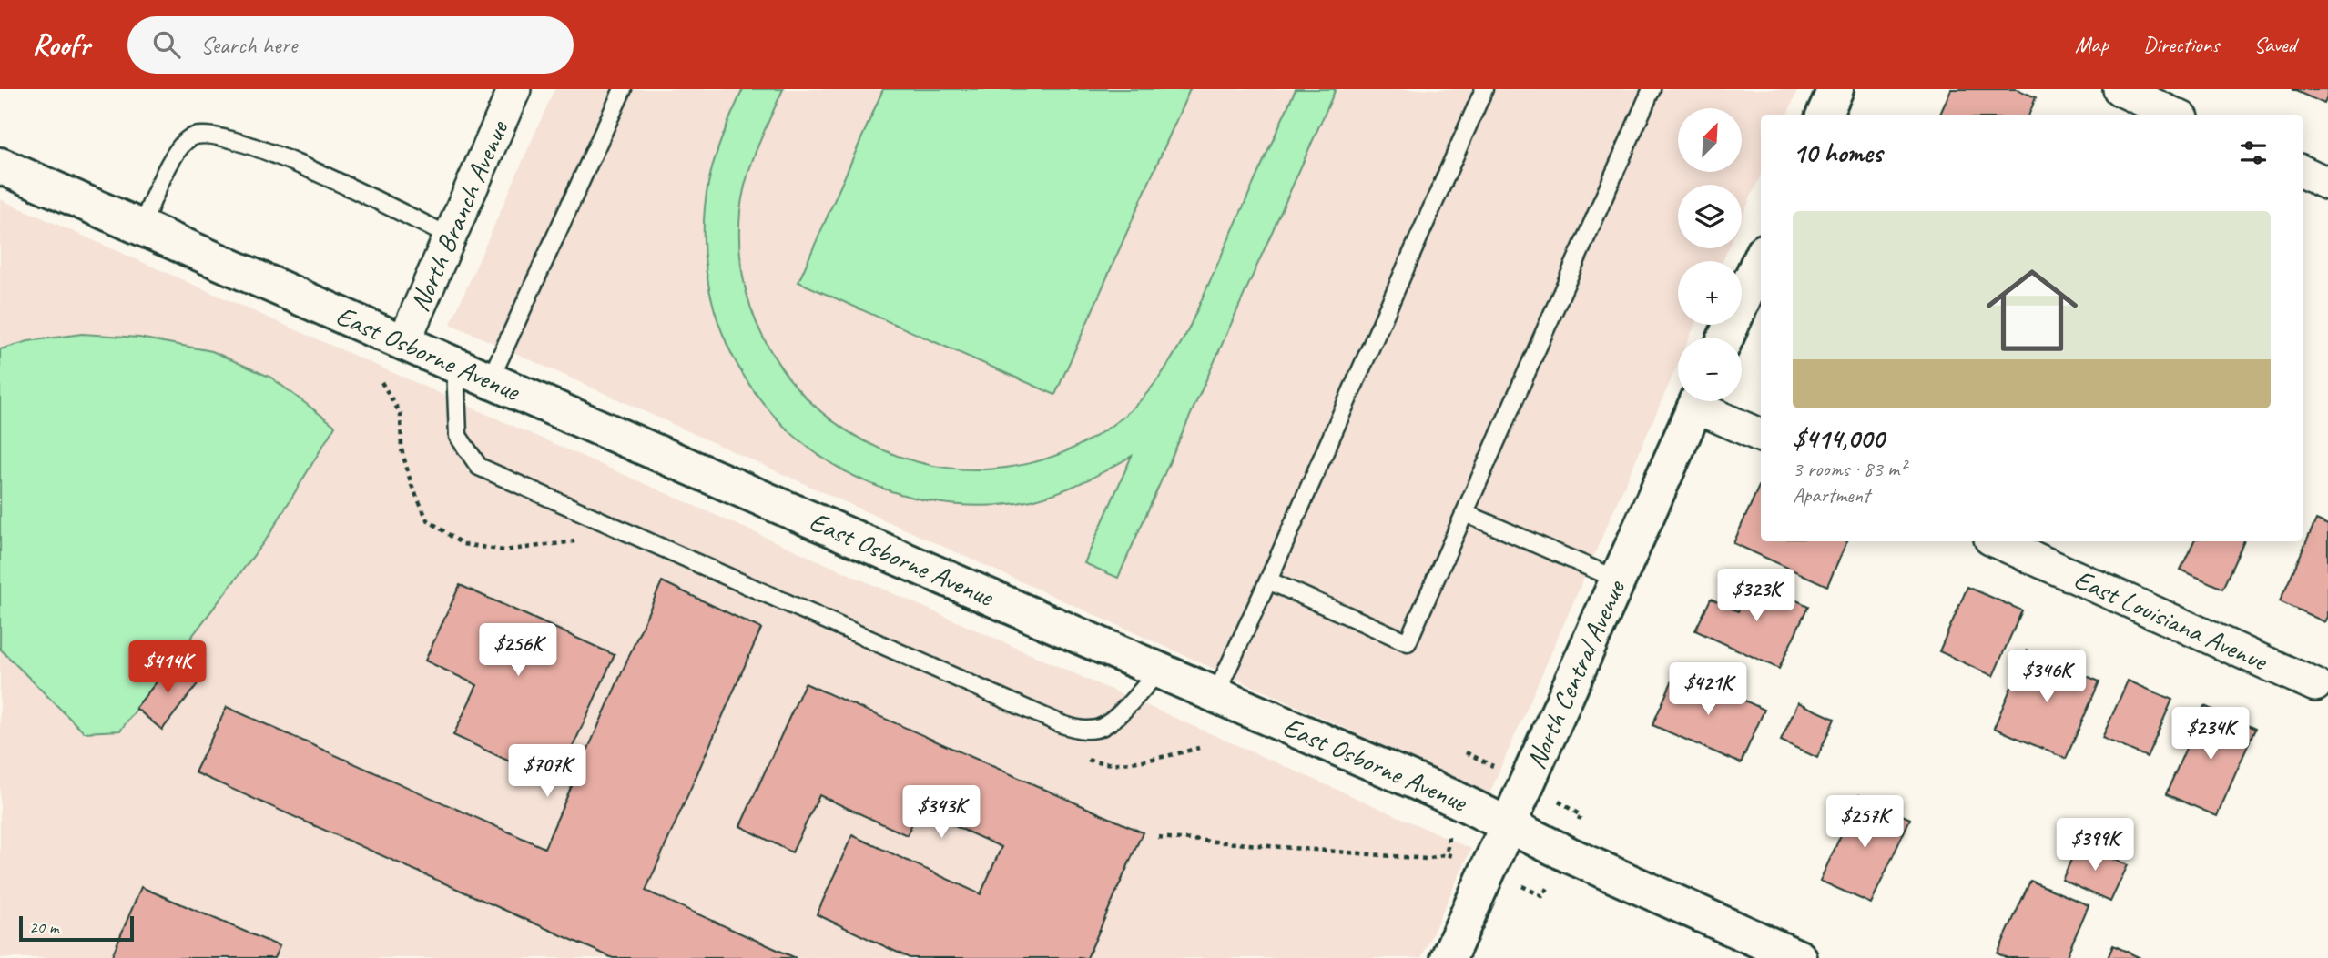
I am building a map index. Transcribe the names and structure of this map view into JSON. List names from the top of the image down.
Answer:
{
  "streets": {
    "street": [
      "North Branch Avenue",
      "East Osborne Avenue",
      "East Louisiana Avenue",
      "North Central Avenue"
    ]
  },
  "crossings": [
    ["North Branch Avenue", "East Osborne Avenue"],
    ["East Osborne Avenue", "North Central Avenue"]
  ],
  "scale_bar": "20 m",
  "north": "top right",
  "page": {
    "header": "Roofr",
    "search": "Search here",
    "nav": ["Map", "Directions", "Saved"],
    "map_buttons": ["+", "−"],
    "heading": "10 homes",
    "list": [
      {
        "name": "$414,000",
        "note": "3 rooms · 83 m² · Apartment"
      }
    ],
    "price": [
      "$323K",
      "$256K",
      "$414K",
      "$346K",
      "$421K",
      "$234K",
      "$707K",
      "$343K",
      "$257K",
      "$399K"
    ],
    "scale": "20 m"
  }
}
